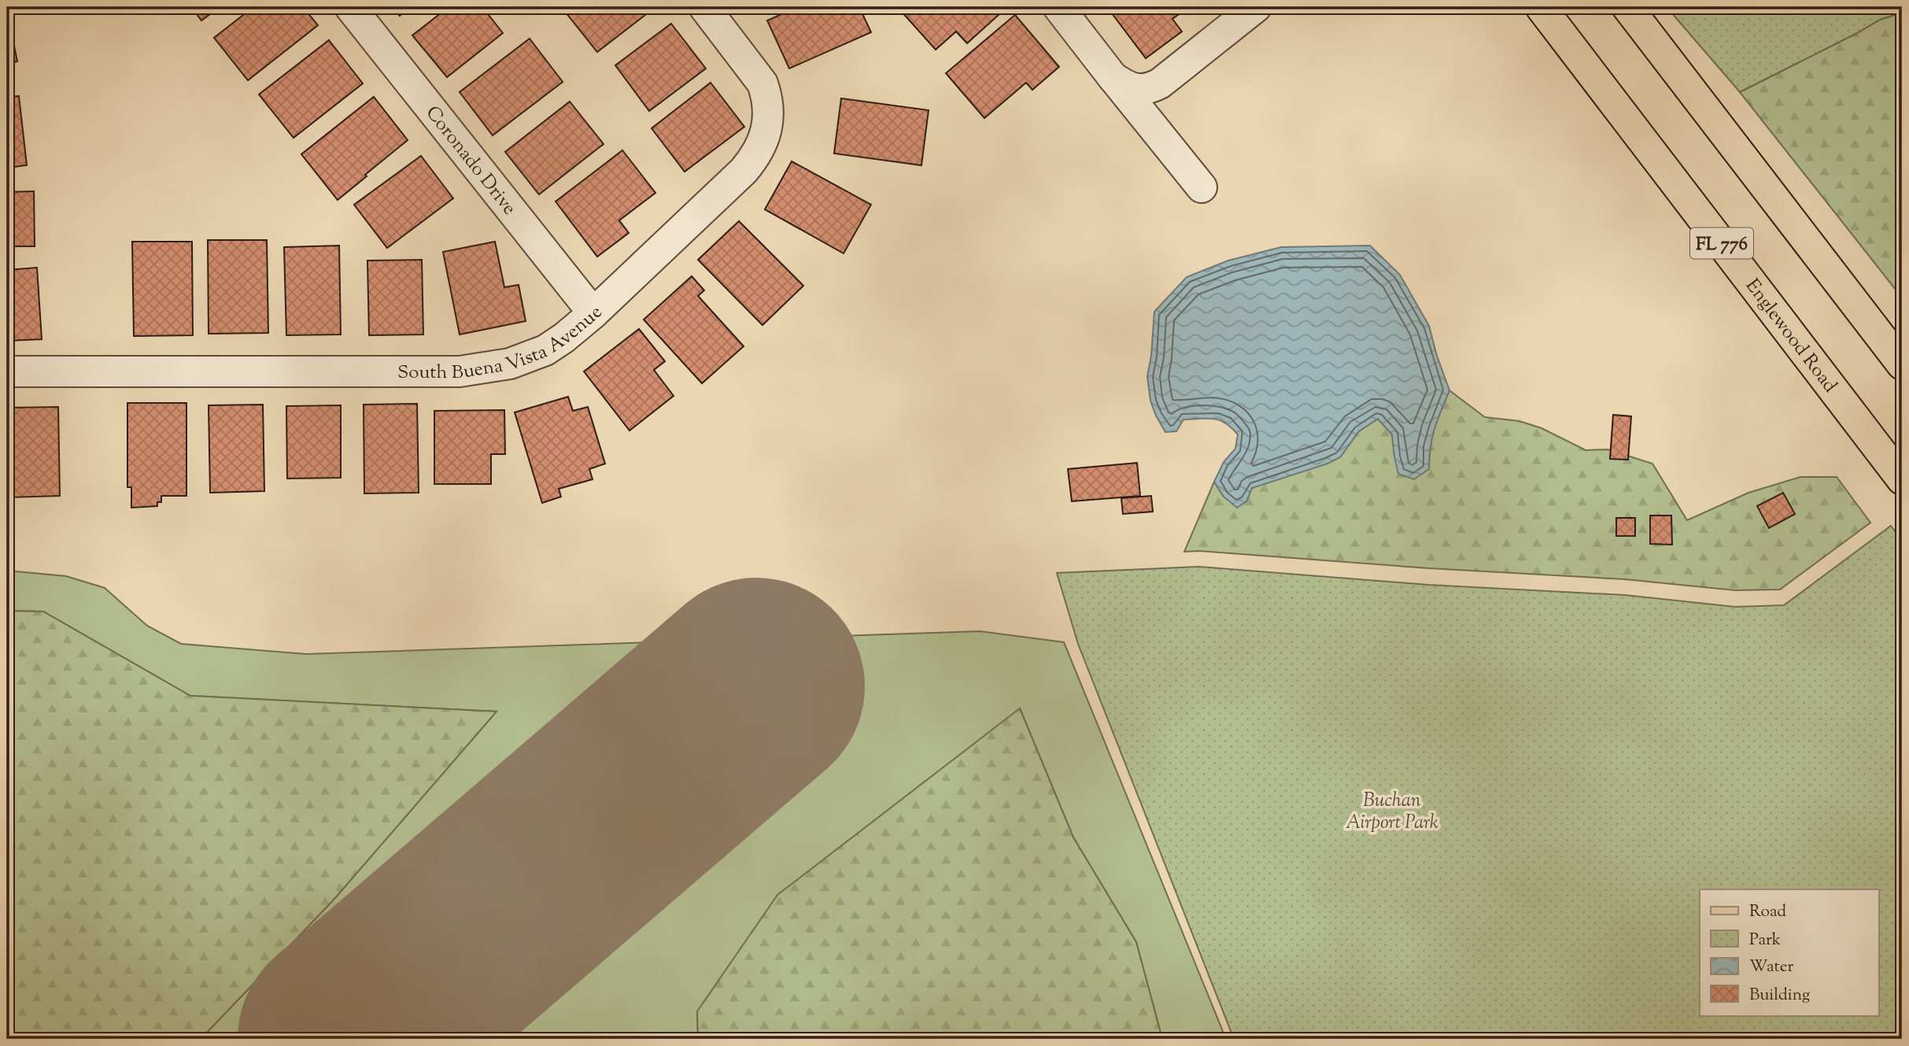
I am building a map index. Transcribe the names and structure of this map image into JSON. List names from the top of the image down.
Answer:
{
  "streets": {
    "main road": ["FL 776", "Englewood Road"],
    "street": ["Coronado Drive", "South Buena Vista Avenue"]
  },
  "crossings": [
    ["Coronado Drive", "South Buena Vista Avenue"]
  ],
  "parks": ["Buchan Airport Park"],
  "legend": [
    "Road",
    "Park",
    "Water",
    "Building"
  ]
}
